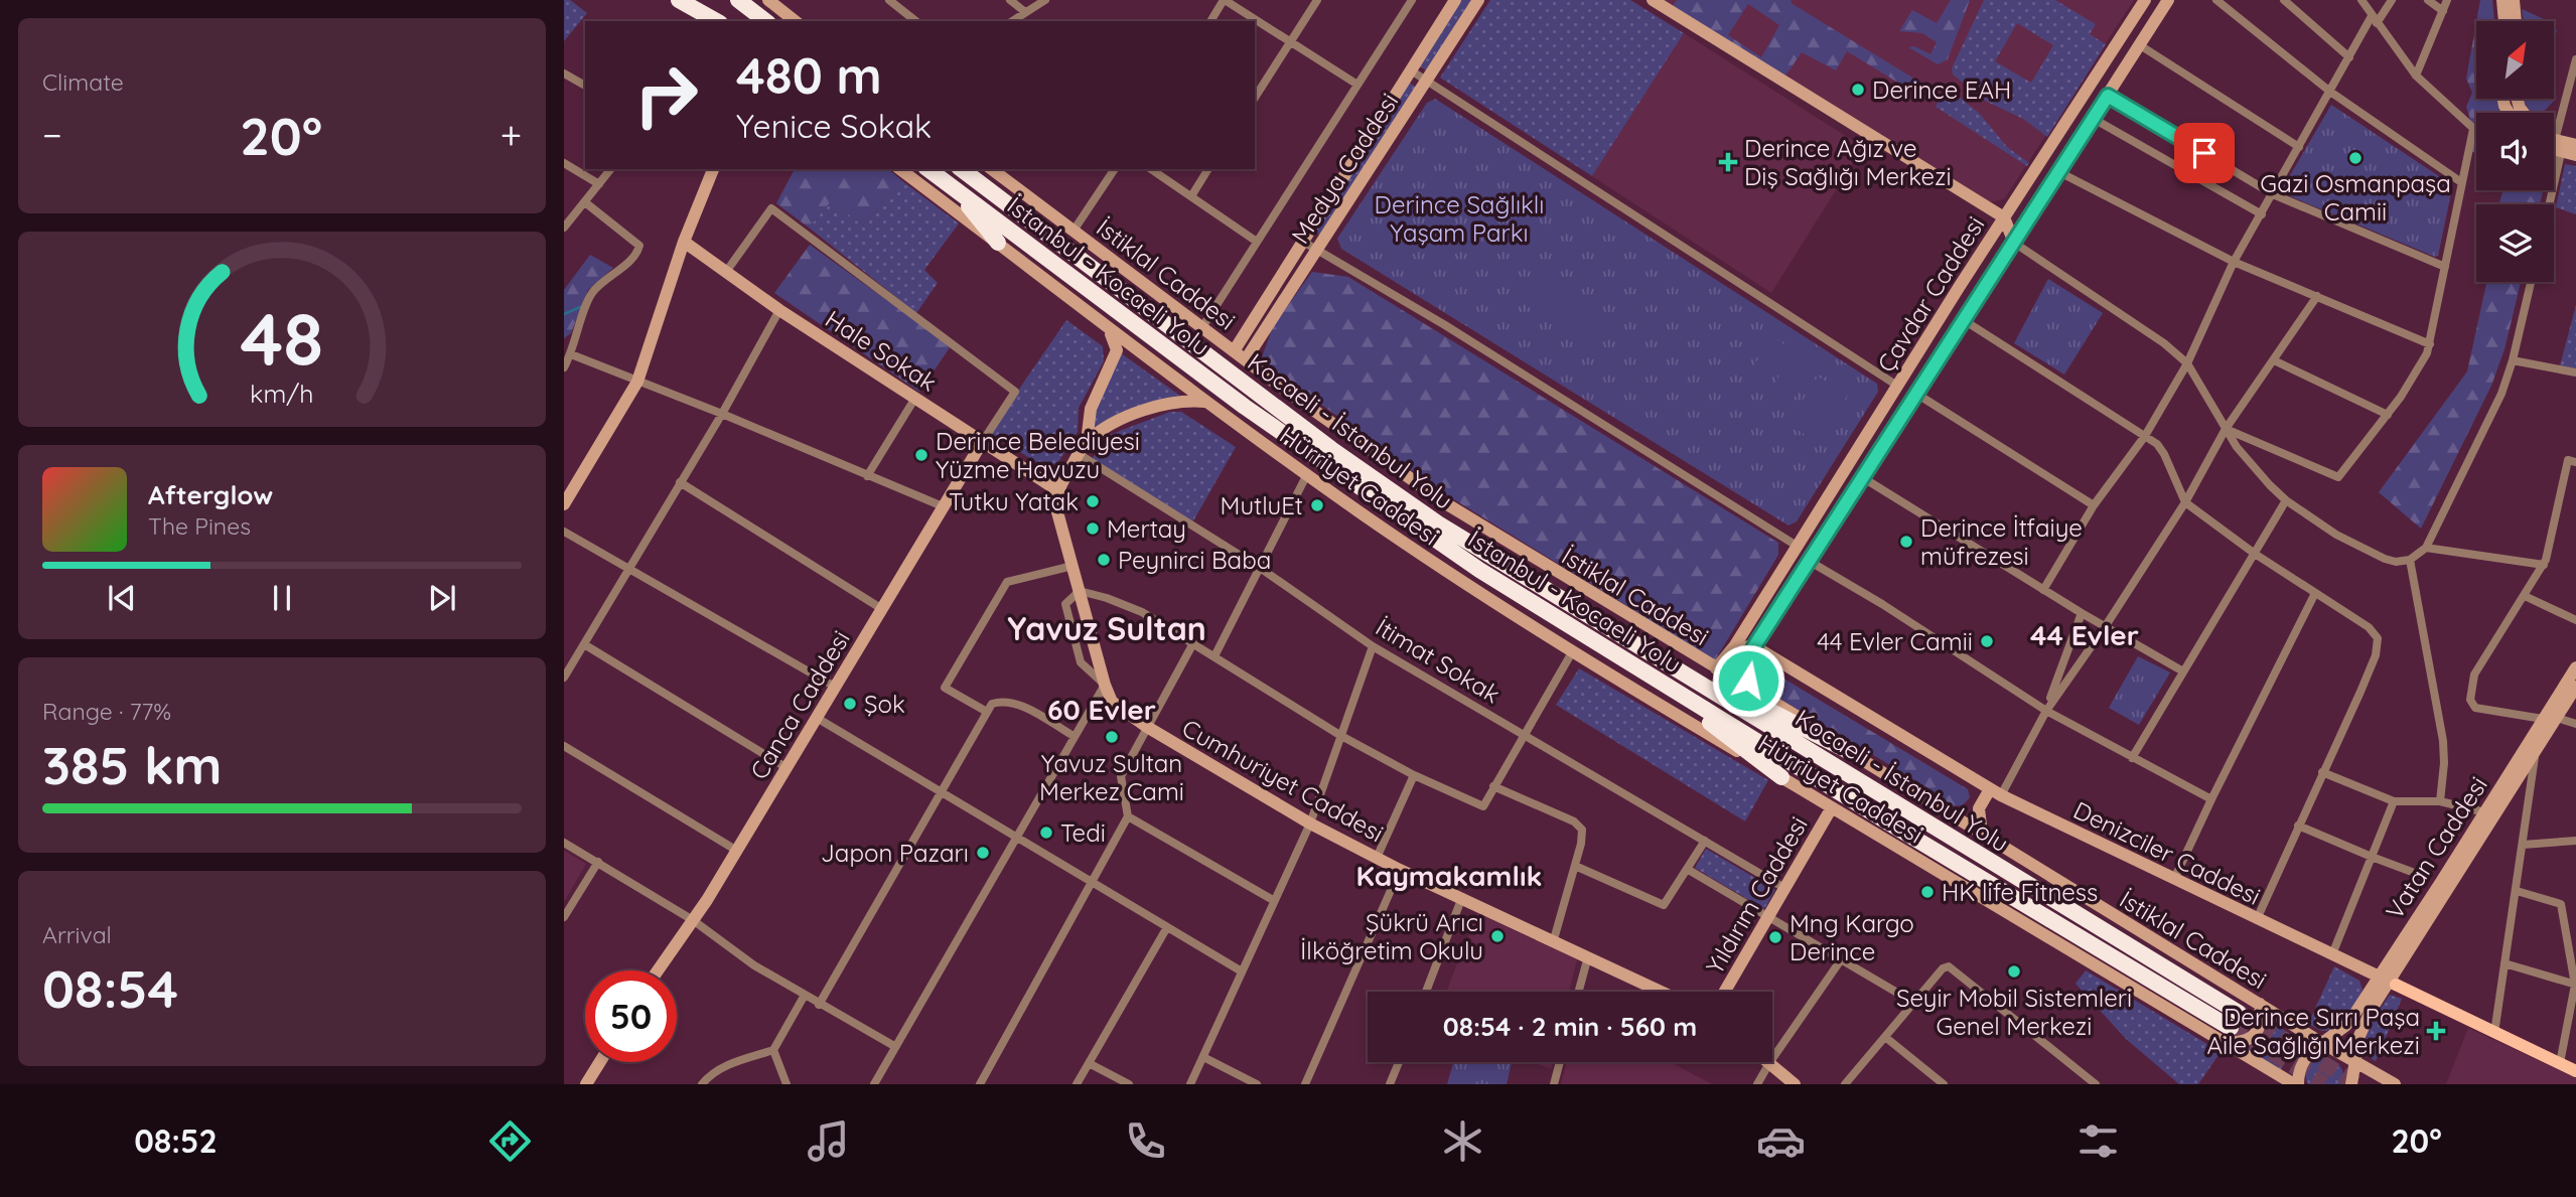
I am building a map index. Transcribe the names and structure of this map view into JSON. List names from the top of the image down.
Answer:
{
  "streets": {
    "highway": ["İstanbul - Kocaeli Yolu", "Kocaeli - İstanbul Yolu"],
    "main road": [
      "Medya Caddesi",
      "İstiklal Caddesi",
      "Çavdar Caddesi",
      "Hale Sokak",
      "Hürriyet Caddesi",
      "Canca Caddesi",
      "Cumhuriyet Caddesi",
      "Vatan Caddesi",
      "Denizciler Caddesi",
      "Yıldırım Caddesi"
    ],
    "street": ["İtimat Sokak"]
  },
  "crossings": [
    ["Medya Caddesi", "İstiklal Caddesi"],
    ["İstiklal Caddesi", "Çavdar Caddesi"],
    ["İstiklal Caddesi", "Vatan Caddesi"],
    ["İstanbul - Kocaeli Yolu", "Hürriyet Caddesi"],
    ["Çavdar Caddesi", "Denizciler Caddesi"],
    ["Hale Sokak", "Canca Caddesi"],
    ["Hale Sokak", "Cumhuriyet Caddesi"],
    ["Hürriyet Caddesi", "Vatan Caddesi"],
    ["Hürriyet Caddesi", "Yıldırım Caddesi"],
    ["İtimat Sokak", "Yıldırım Caddesi"],
    ["Vatan Caddesi", "Denizciler Caddesi"]
  ],
  "districts": [
    "Yavuz Sultan",
    "44 Evler",
    "60 Evler",
    "Kaymakamlık"
  ],
  "parks": ["Derince Sağlıklı Yaşam Parkı"],
  "places": {
    "other": [
      "Derince EAH",
      "Gazi Osmanpaşa Camii",
      "Derince Belediyesi Yüzme Havuzu",
      "Tutku Yatak",
      "MutluEt",
      "Mertay",
      "Derince İtfaiye müfrezesi",
      "Peynirci Baba",
      "44 Evler Camii",
      "Şok",
      "Yavuz Sultan Merkez Cami",
      "Tedi",
      "Japon Pazarı",
      "HK life Fitness",
      "Şükrü Arıcı İlköğretim Okulu",
      "Mng Kargo Derince",
      "Seyir Mobil Sistemleri Genel Merkezi"
    ],
    "health": ["Derince Ağız ve Diş Sağlığı Merkezi", "Derince Sırrı Paşa Aile Sağlığı Merkezi"]
  },
  "north": "top right",
  "page": {
    "tile": [
      "Climate",
      ["Range · 77%", "385 km"],
      ["Arrival", "08:54"]
    ],
    "turn": ["480 m", "Yenice Sokak"],
    "heat": ["−", "20°", "+"],
    "song": ["Afterglow", "The Pines"],
    "limit": "50",
    "trip": "08:54 · 2 min · 560 m",
    "tabs": ["08:52", "20°"],
    "gauge": ["48", "km/h"]
  }
}
